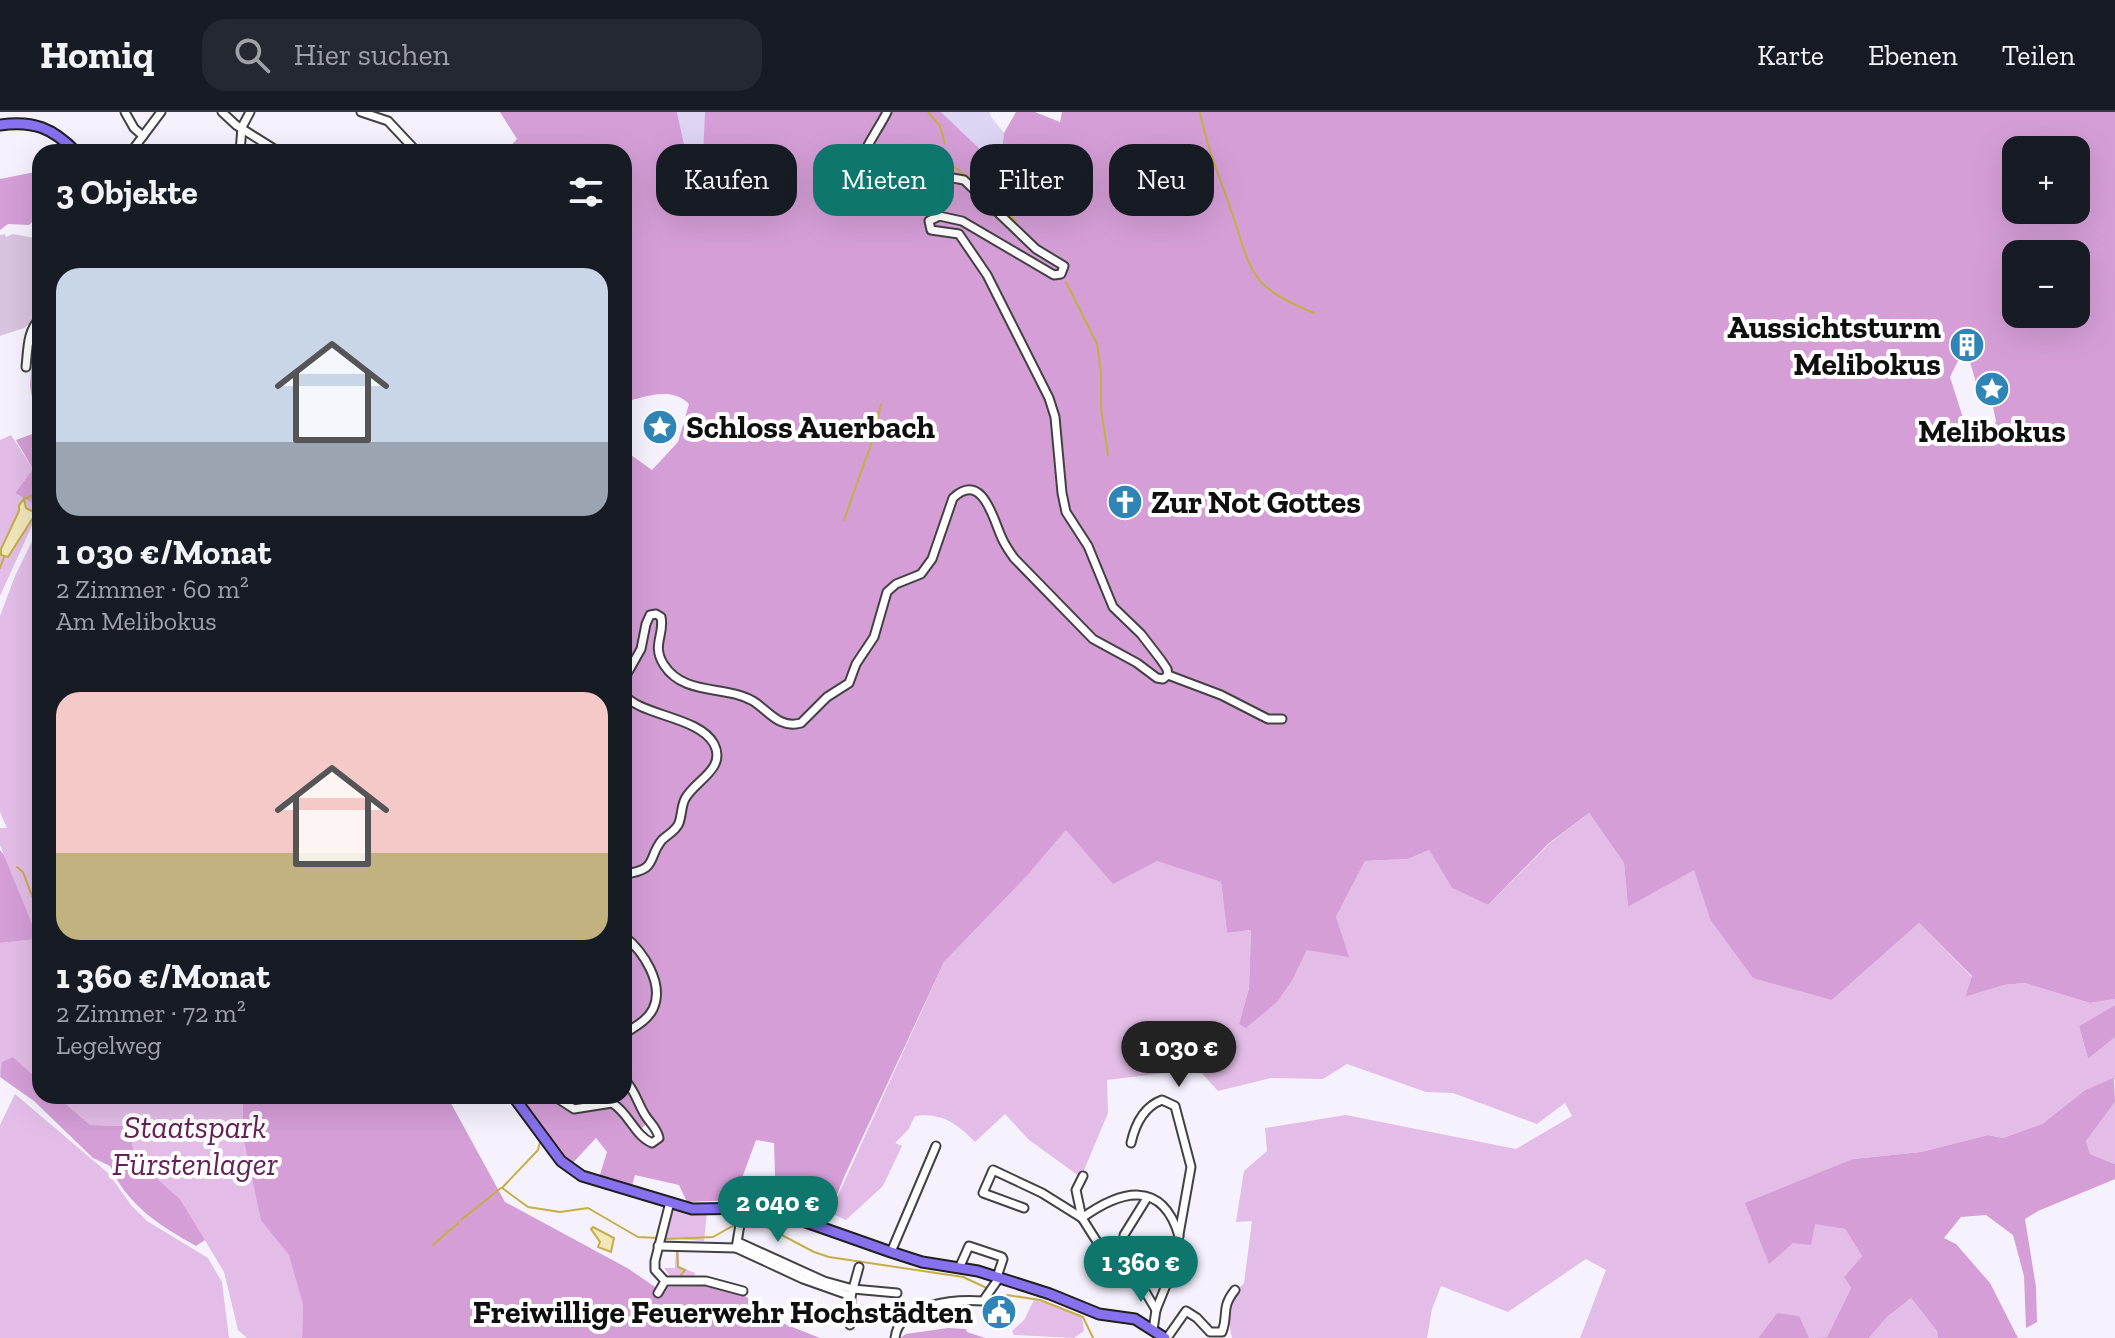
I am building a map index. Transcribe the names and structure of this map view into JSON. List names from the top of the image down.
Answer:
{
  "parks": ["Staatspark Fürstenlager"],
  "places": {
    "building": ["Aussichtsturm Melibokus"],
    "place": ["Melibokus", "Schloss Auerbach"],
    "church": ["Zur Not Gottes"],
    "public building": ["Freiwillige Feuerwehr Hochstädten"]
  },
  "page": {
    "header": "Homiq",
    "search": "Hier suchen",
    "nav": ["Karte", "Ebenen", "Teilen"],
    "map_buttons": ["+", "−"],
    "chip": [
      "Kaufen",
      "Mieten",
      "Filter",
      "Neu"
    ],
    "heading": "3 Objekte",
    "list": [
      {
        "name": "1 030 €/Monat",
        "note": "2 Zimmer · 60 m² · Am Melibokus"
      },
      {
        "name": "1 360 €/Monat",
        "note": "2 Zimmer · 72 m² · Legelweg"
      }
    ],
    "price": ["1 030 €", "2 040 €", "1 360 €"]
  }
}
